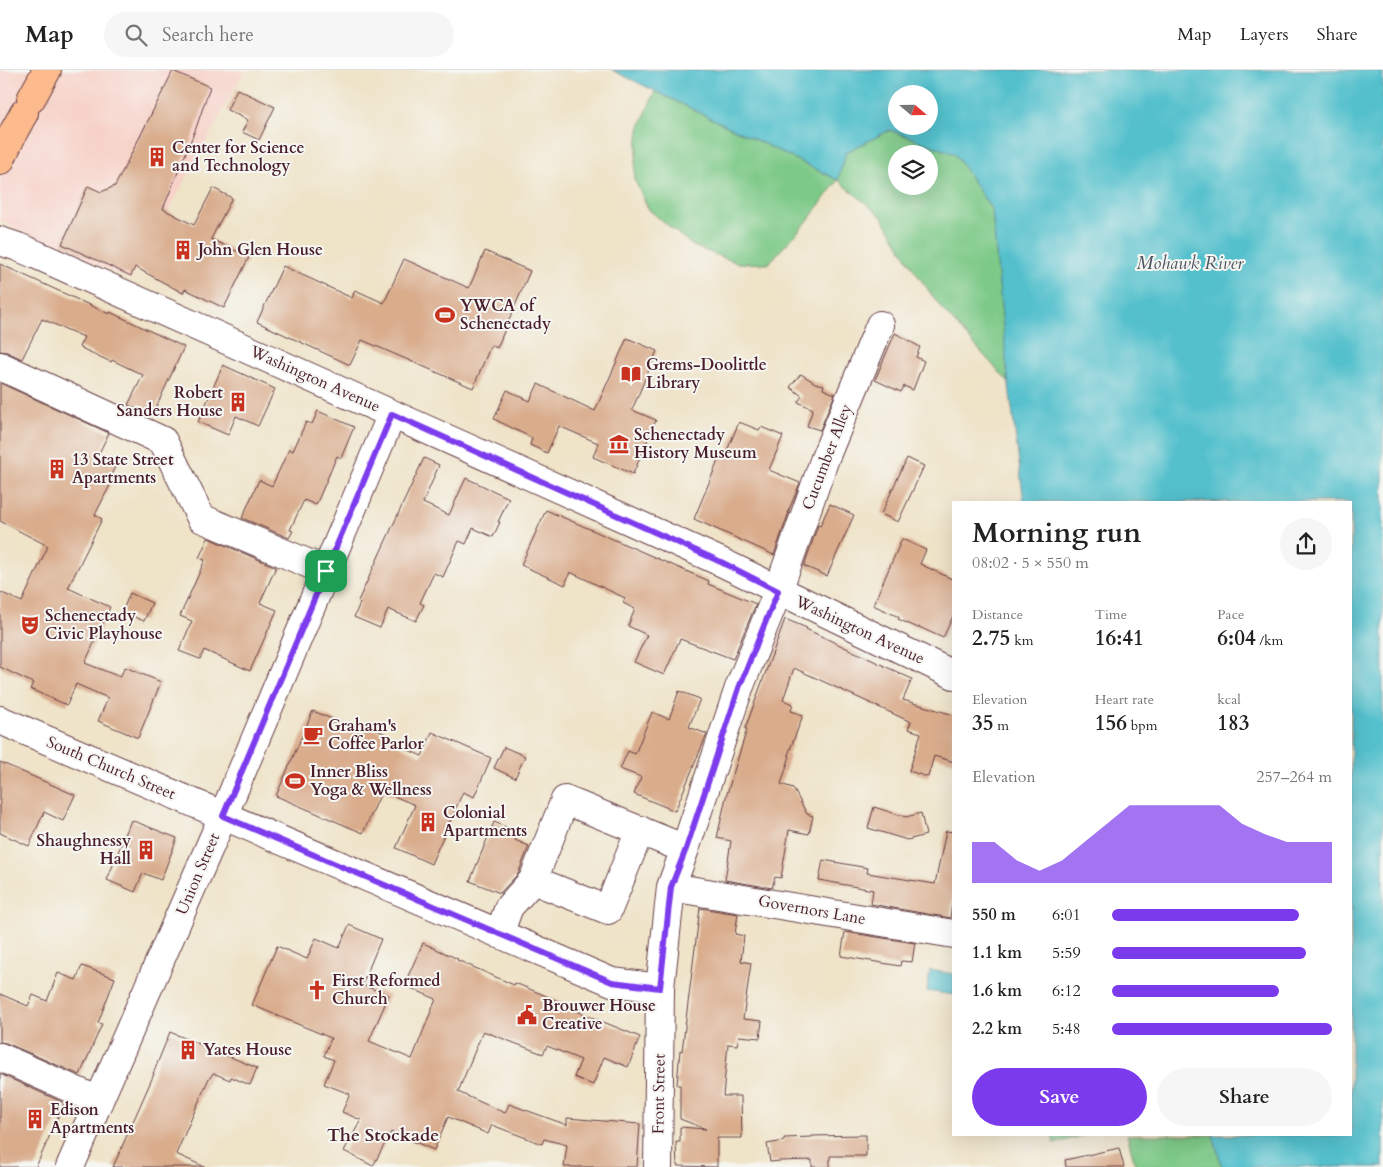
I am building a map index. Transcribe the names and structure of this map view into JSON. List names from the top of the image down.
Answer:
{
  "streets": {
    "street": [
      "Washington Avenue",
      "Cucumber Alley",
      "South Church Street",
      "Union Street",
      "Governors Lane",
      "Front Street"
    ]
  },
  "crossings": [
    ["Washington Avenue", "Cucumber Alley"],
    ["Washington Avenue", "Union Street"],
    ["Washington Avenue", "Front Street"],
    ["Cucumber Alley", "Front Street"],
    ["South Church Street", "Union Street"],
    ["South Church Street", "Front Street"],
    ["Governors Lane", "Front Street"]
  ],
  "districts": ["The Stockade"],
  "water": ["Mohawk River"],
  "places": {
    "building": [
      "Center for Science and Technology",
      "John Glen House",
      "Robert Sanders House",
      "13 State Street Apartments",
      "Colonial Apartments",
      "Shaughnessy Hall",
      "Yates House",
      "Edison Apartments"
    ],
    "sports": ["YWCA of Schenectady", "Inner Bliss Yoga & Wellness"],
    "library": ["Grems-Doolittle Library"],
    "museum": ["Schenectady History Museum"],
    "theatre": ["Schenectady Civic Playhouse"],
    "cafe": ["Graham's Coffee Parlor"],
    "church": ["First Reformed Church"],
    "public building": ["Brouwer House Creative"]
  },
  "north": "right",
  "page": {
    "header": "Map",
    "search": "Search here",
    "nav": ["Map", "Layers", "Share"],
    "heading": ["Morning run", "08:02 · 5 × 550 m"],
    "stats": [
      ["Distance", "2.75 km"],
      ["Time", "16:41"],
      ["Pace", "6:04 /km"],
      ["Elevation", "35 m"],
      ["Heart rate", "156 bpm"],
      ["kcal", "183"]
    ],
    "chart": ["Elevation", "257–264 m"],
    "list": [
      {
        "name": "550 m",
        "note": "6:01"
      },
      {
        "name": "1.1 km",
        "note": "5:59"
      },
      {
        "name": "1.6 km",
        "note": "6:12"
      },
      {
        "name": "2.2 km",
        "note": "5:48"
      }
    ],
    "buttons": ["Save", "Share"]
  }
}
